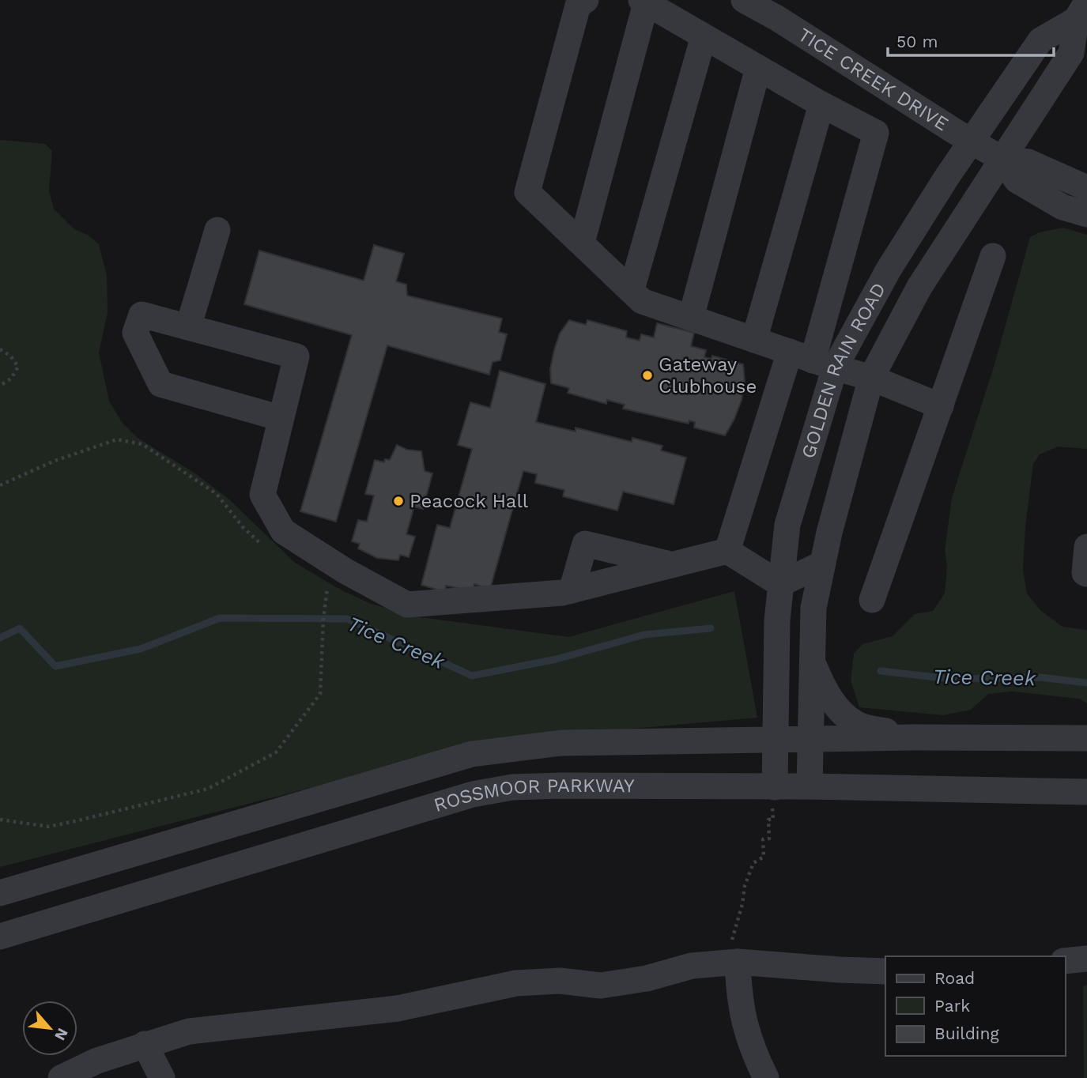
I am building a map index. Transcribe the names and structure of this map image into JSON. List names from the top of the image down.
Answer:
{
  "streets": {
    "street": ["TICE CREEK DRIVE", "GOLDEN RAIN ROAD", "ROSSMOOR PARKWAY"]
  },
  "crossings": [
    ["TICE CREEK DRIVE", "GOLDEN RAIN ROAD"],
    ["GOLDEN RAIN ROAD", "ROSSMOOR PARKWAY"]
  ],
  "water": ["Tice Creek"],
  "places": ["Gateway Clubhouse", "Peacock Hall"],
  "legend": ["Road", "Park", "Building"],
  "scale_bar": "50 m",
  "north": "bottom right"
}
